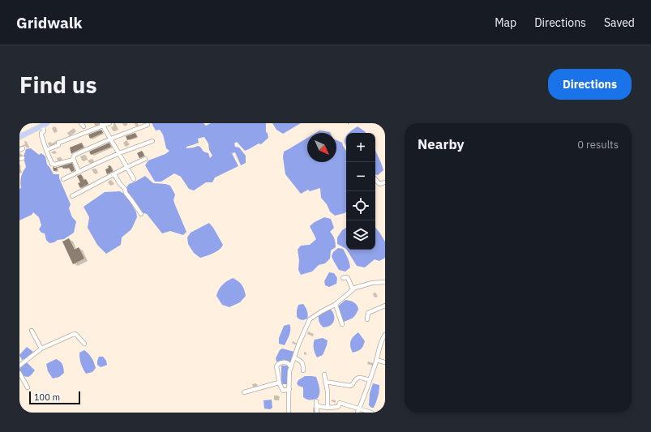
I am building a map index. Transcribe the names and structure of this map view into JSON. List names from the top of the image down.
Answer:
{
  "scale_bar": "100 m",
  "north": "bottom right",
  "page": {
    "header": "Gridwalk",
    "nav": ["Map", "Directions", "Saved"],
    "buttons": "Directions",
    "title": "Find us",
    "heading": ["Nearby", "0 results"],
    "map_buttons": ["+", "−"],
    "scale": "100 m"
  }
}
